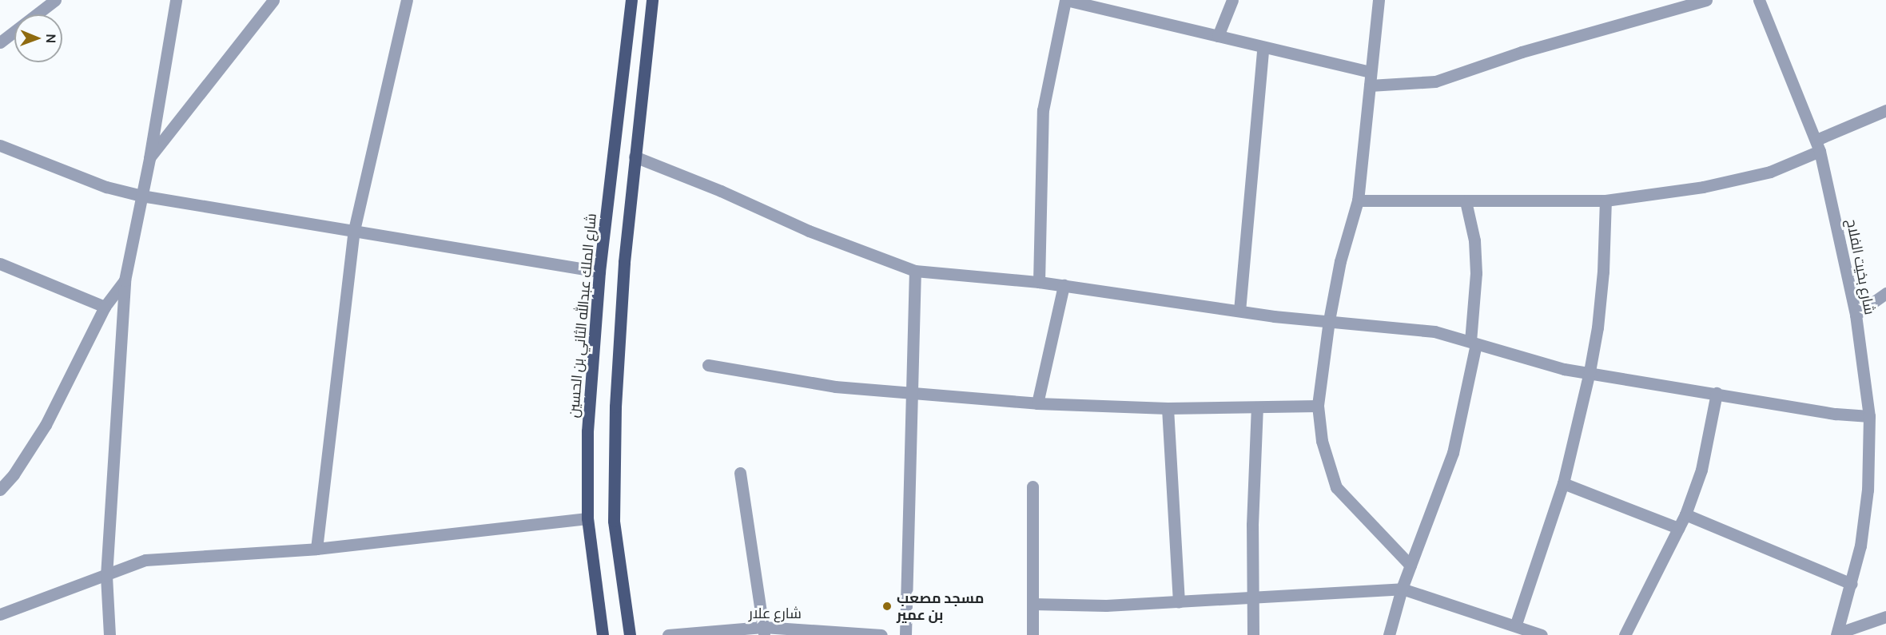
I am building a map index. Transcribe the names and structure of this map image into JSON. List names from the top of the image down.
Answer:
{
  "streets": {
    "main road": ["شارع الملك عبدالله الثاني بن الحسين"],
    "street": ["شارع بخيت الفلاح", "شارع علار"]
  },
  "places": ["مسجد مصعب بن عمير"],
  "north": "right"
}
